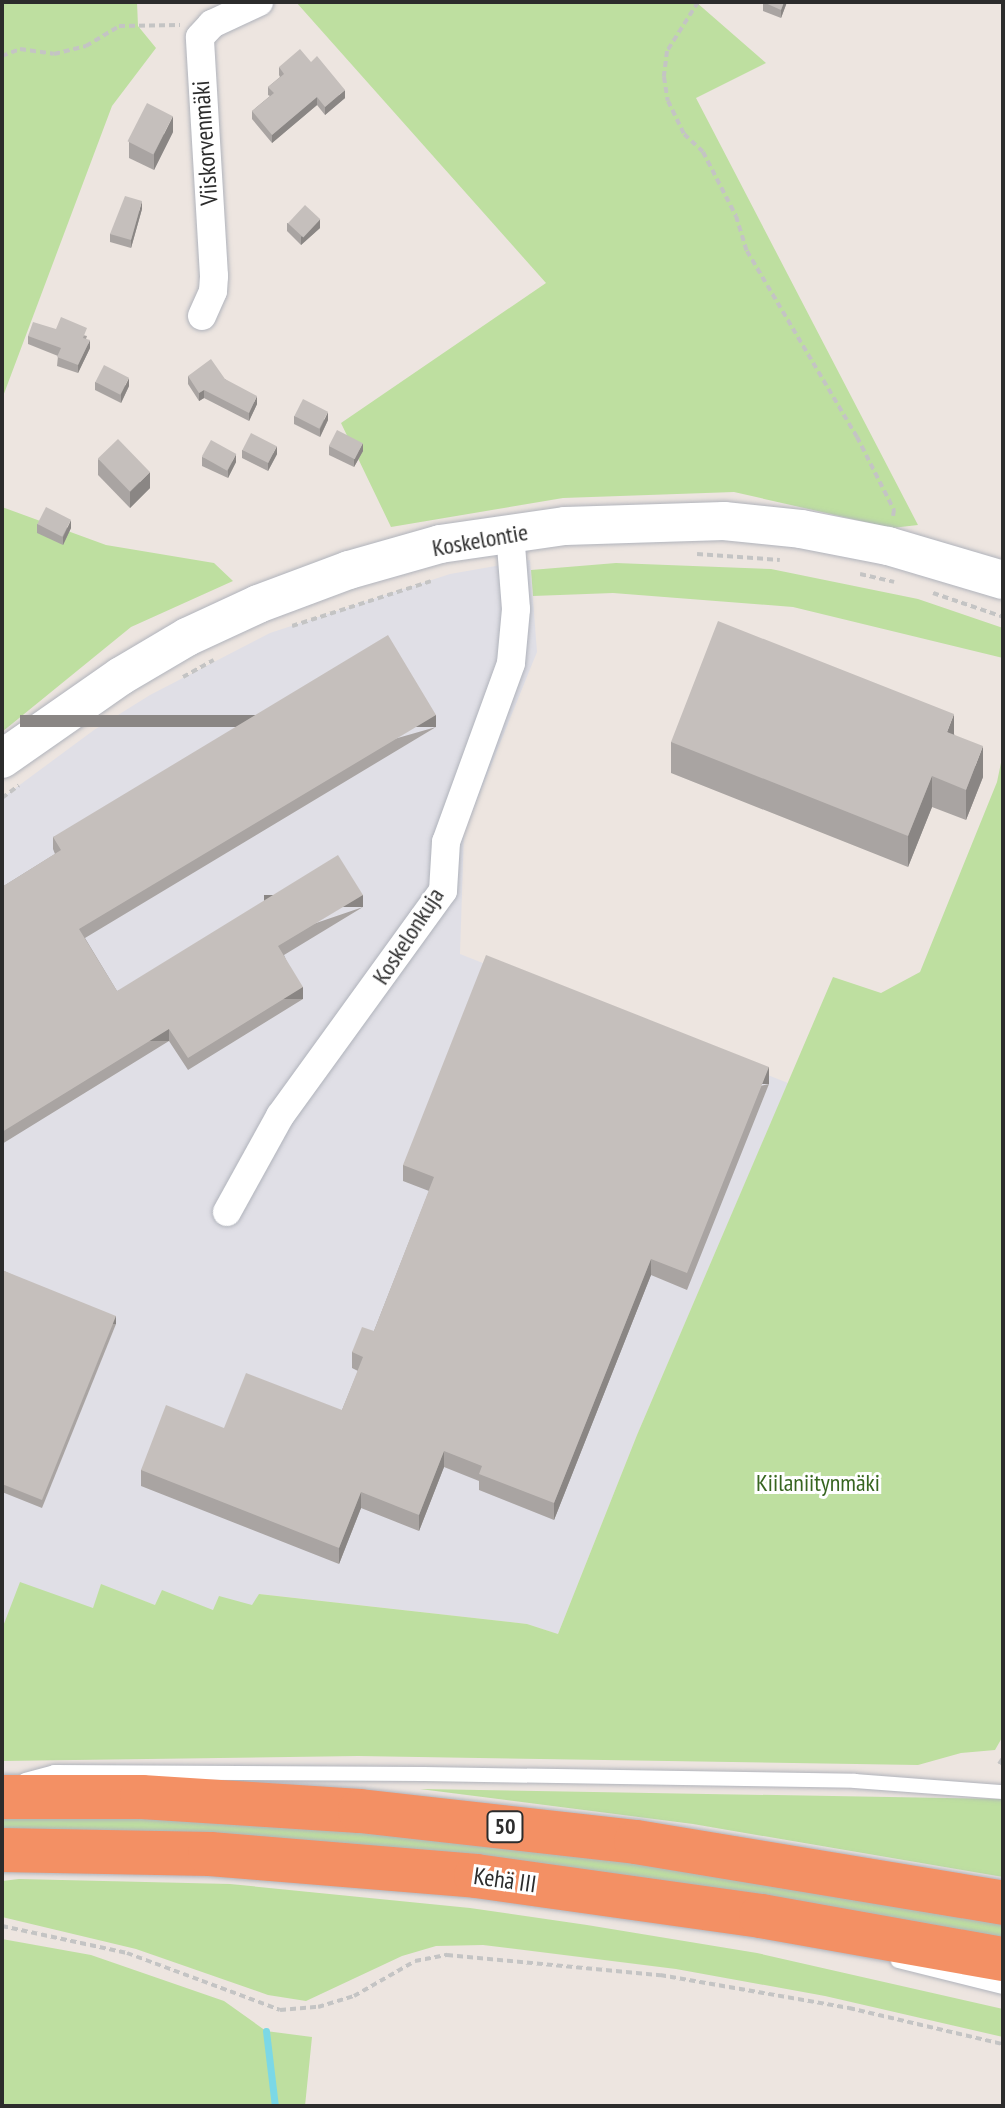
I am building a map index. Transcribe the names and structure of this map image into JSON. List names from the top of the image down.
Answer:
{
  "streets": {
    "highway": ["50", "Kehä III"],
    "main road": ["Koskelontie"],
    "street": ["Viiskorvenmäki", "Koskelonkuja"]
  },
  "crossings": [
    ["Koskelontie", "Koskelonkuja"]
  ],
  "parks": ["Kiilaniitynmäki"]
}
